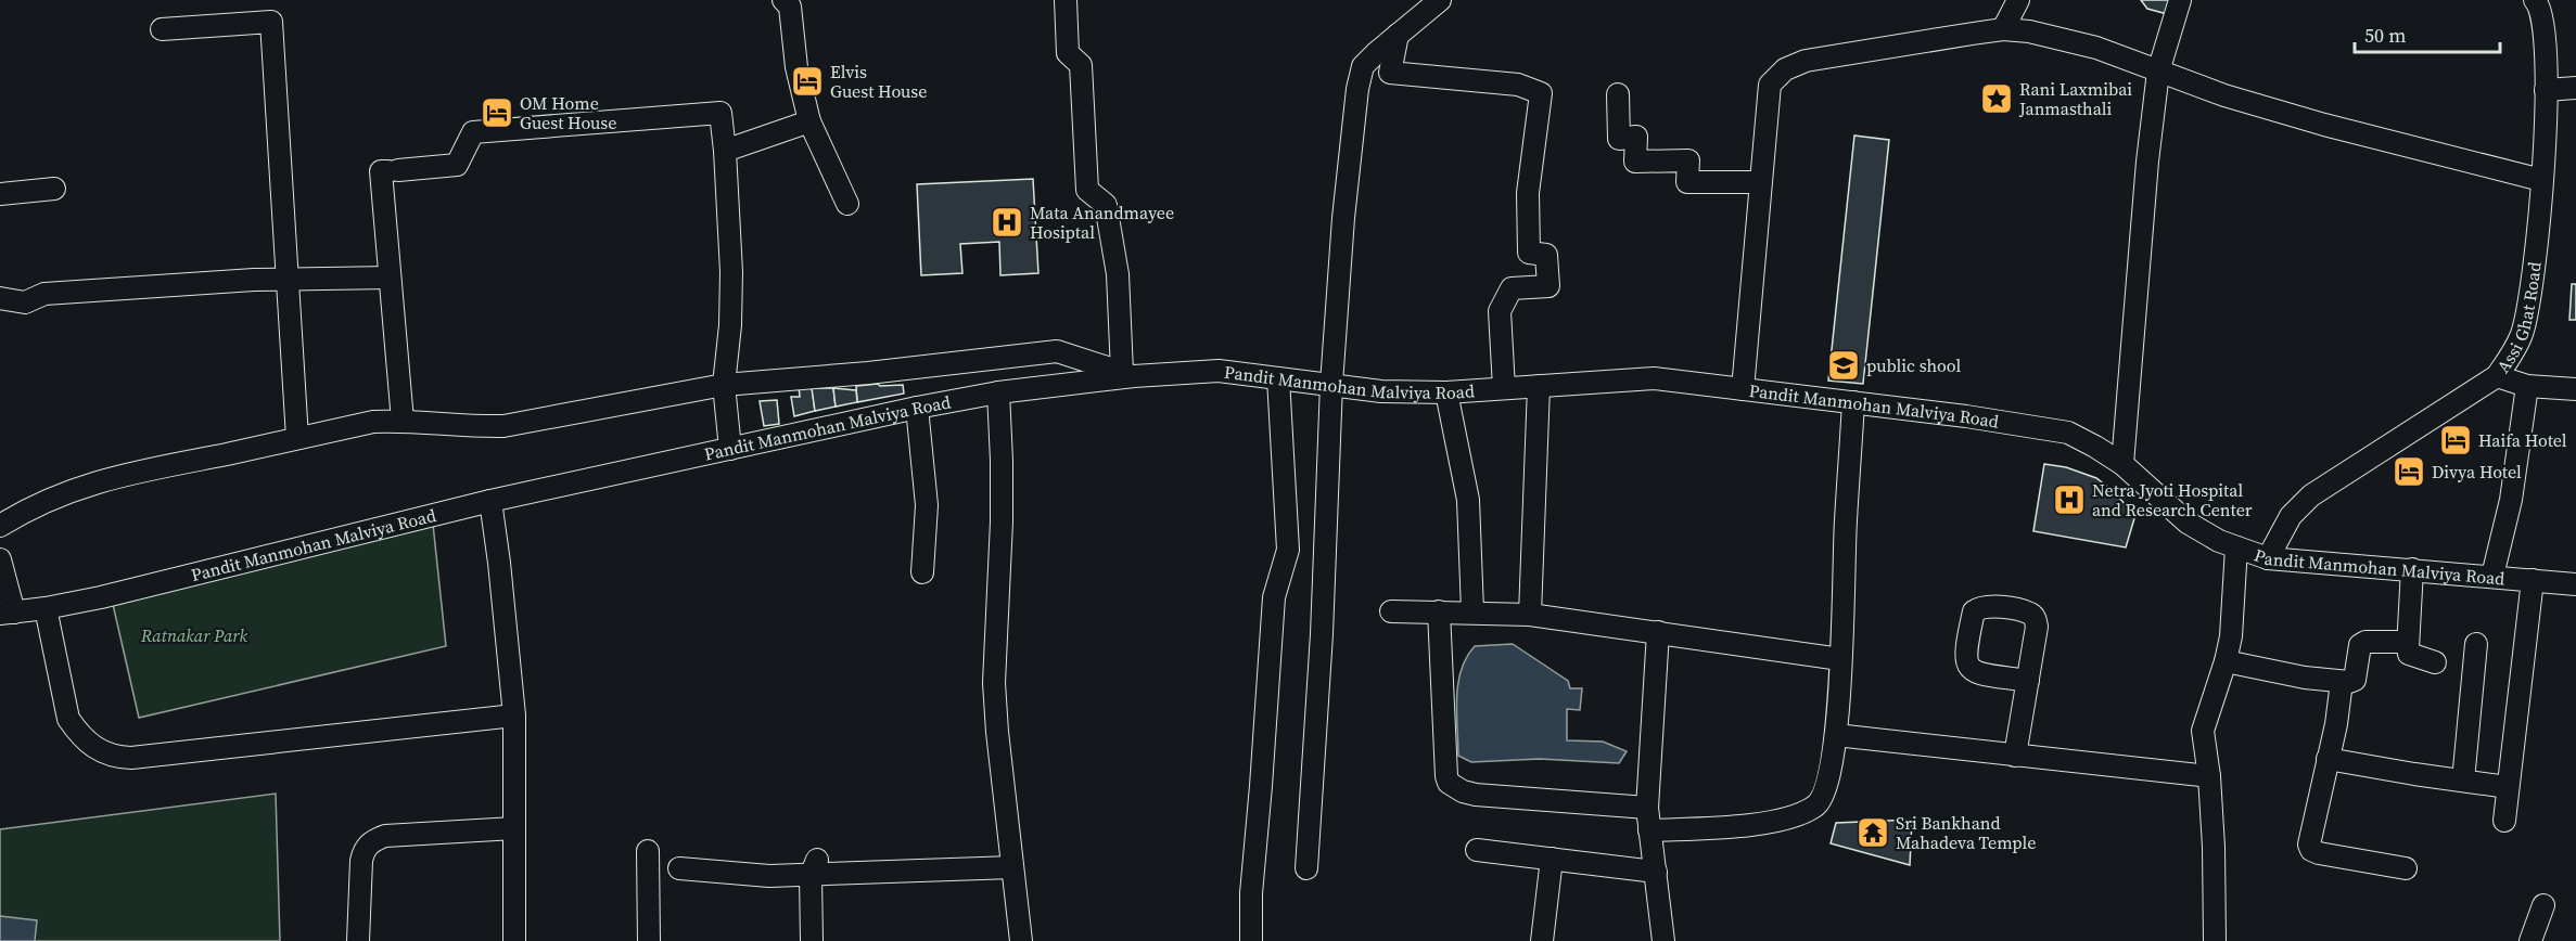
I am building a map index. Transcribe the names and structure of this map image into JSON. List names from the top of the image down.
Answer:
{
  "streets": {
    "street": ["Assi Ghat Road", "Pandit Manmohan Malviya Road"]
  },
  "crossings": [
    ["Assi Ghat Road", "Pandit Manmohan Malviya Road"]
  ],
  "parks": ["Ratnakar Park"],
  "places": {
    "hotel": [
      "Elvis Guest House",
      "OM Home Guest House",
      "Haifa Hotel",
      "Divya Hotel"
    ],
    "place": ["Rani Laxmibai Janmasthali"],
    "hospital": ["Mata Anandmayee Hosiptal", "Netra Jyoti Hospital and Research Center"],
    "school or university": ["public shool"],
    "temple": ["Sri Bankhand Mahadeva Temple"]
  },
  "scale_bar": "50 m"
}
